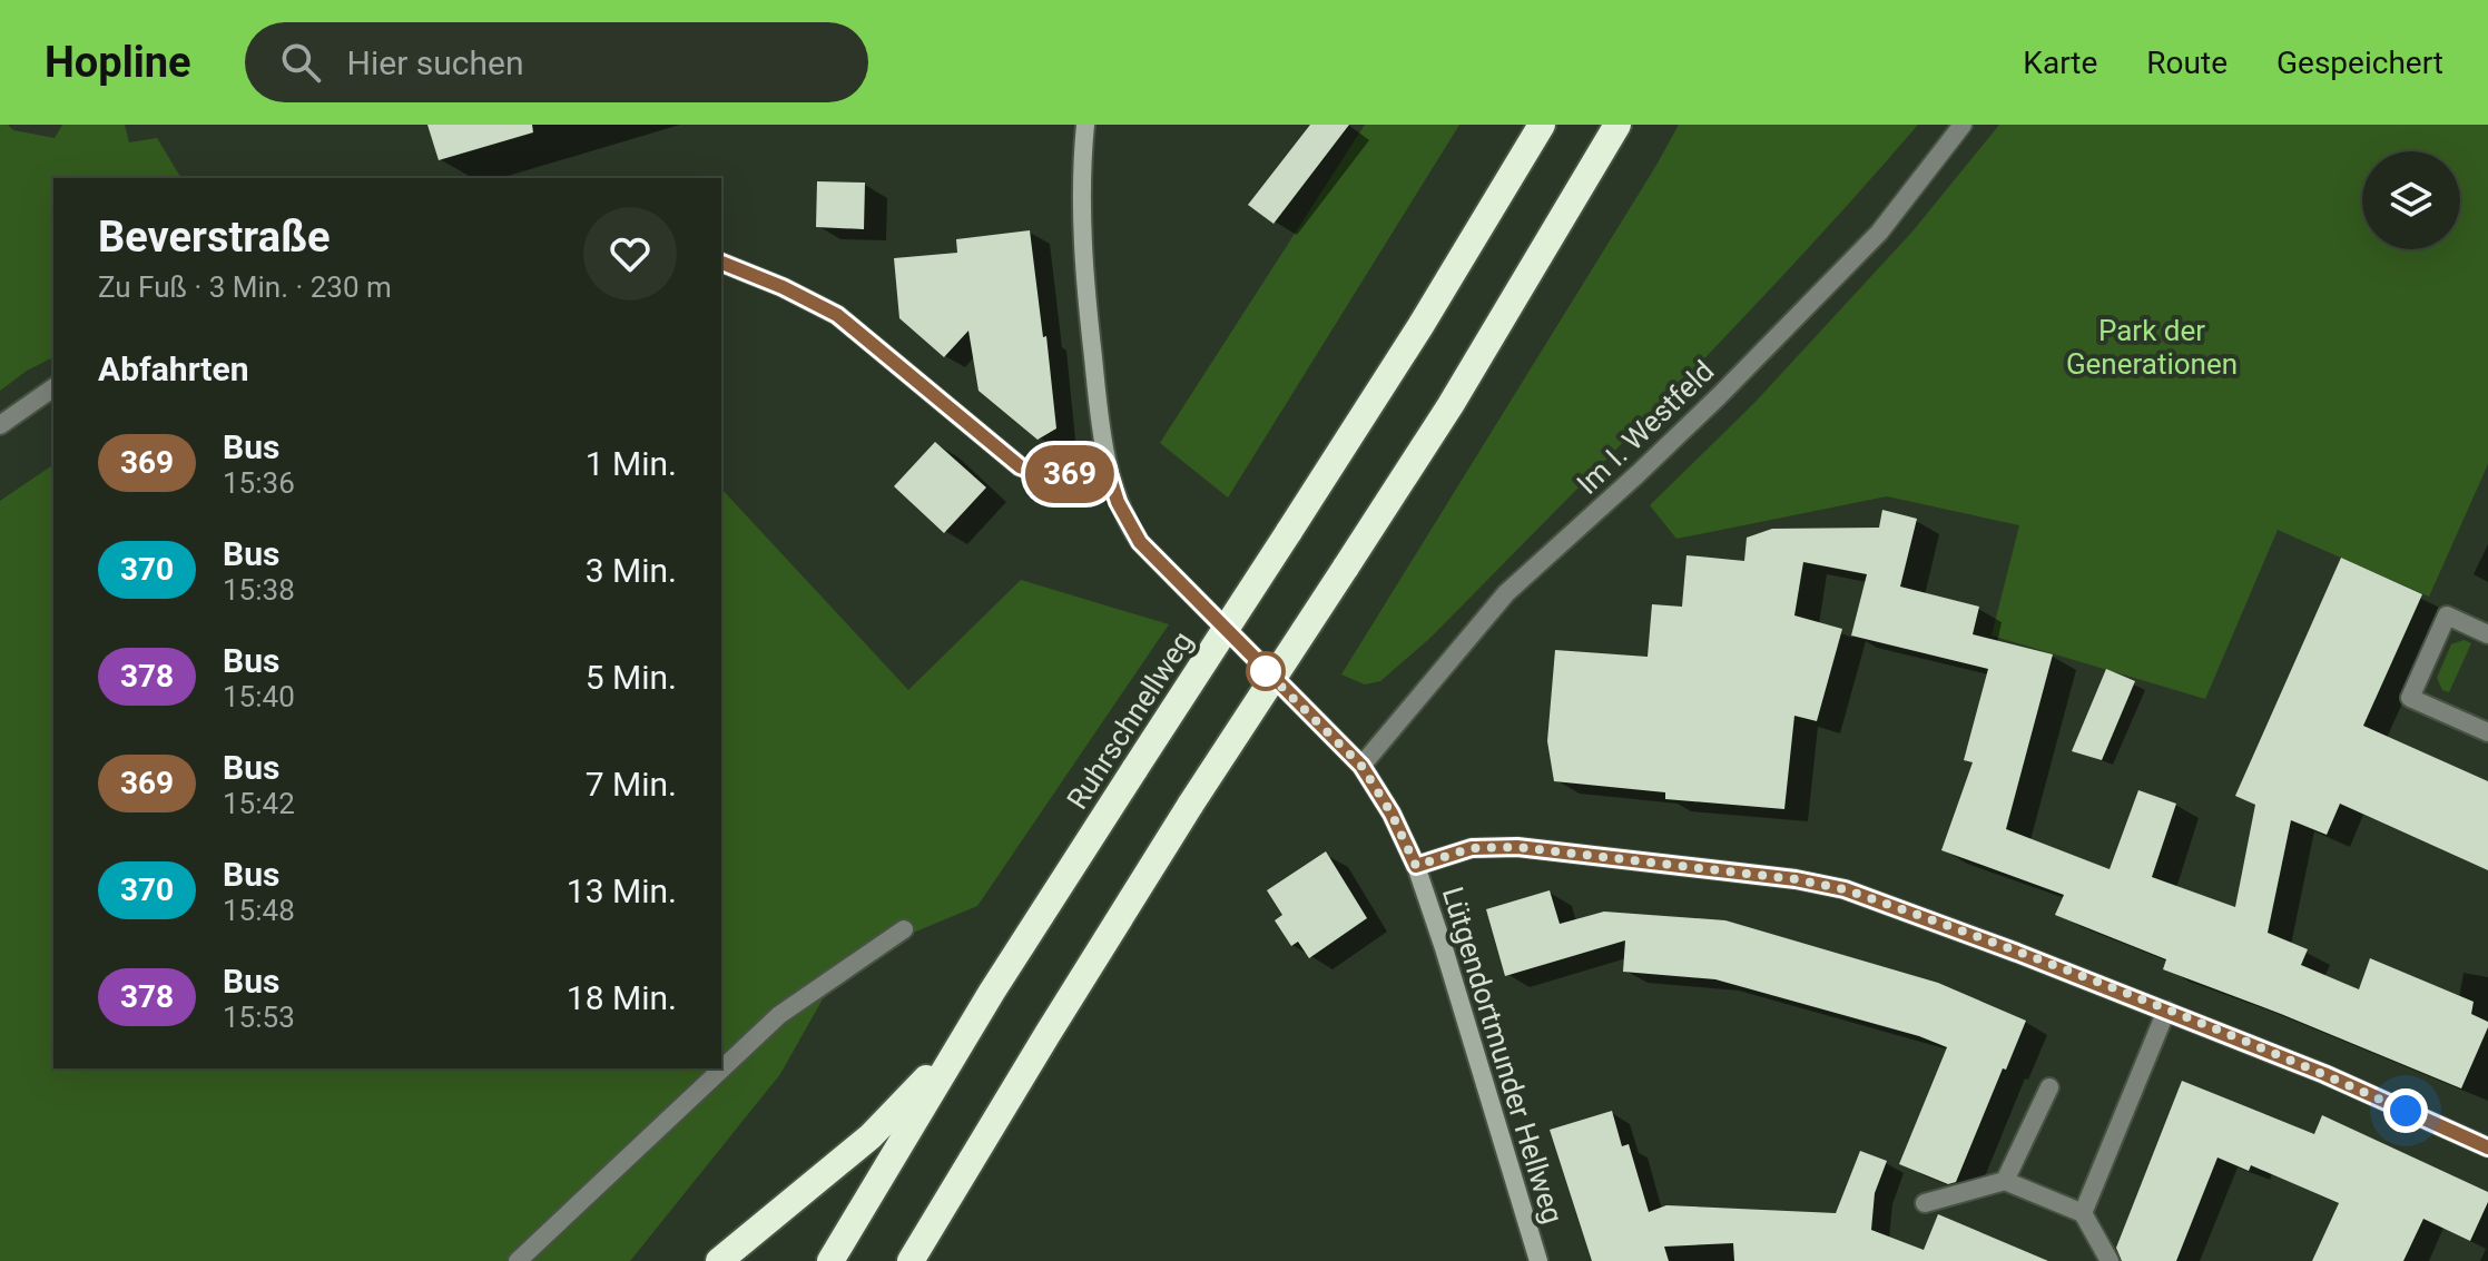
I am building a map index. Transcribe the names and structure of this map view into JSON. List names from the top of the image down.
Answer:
{
  "streets": {
    "highway": ["Ruhrschnellweg"],
    "main road": ["Lütgendortmunder Hellweg"],
    "street": ["Im I. Westfeld"]
  },
  "crossings": [
    ["Im I. Westfeld", "Lütgendortmunder Hellweg"]
  ],
  "parks": ["Park der Generationen"],
  "lines": ["bus line 369"],
  "page": {
    "header": "Hopline",
    "search": "Hier suchen",
    "nav": ["Karte", "Route", "Gespeichert"],
    "on_map": "369",
    "heading": [
      ["Beverstraße", "Zu Fuß · 3 Min. · 230 m"],
      "Abfahrten"
    ],
    "list": [
      {
        "mark": "369",
        "name": "Bus",
        "note": "15:36",
        "value": "1 Min."
      },
      {
        "mark": "370",
        "name": "Bus",
        "note": "15:38",
        "value": "3 Min."
      },
      {
        "mark": "378",
        "name": "Bus",
        "note": "15:40",
        "value": "5 Min."
      },
      {
        "mark": "369",
        "name": "Bus",
        "note": "15:42",
        "value": "7 Min."
      },
      {
        "mark": "370",
        "name": "Bus",
        "note": "15:48",
        "value": "13 Min."
      },
      {
        "mark": "378",
        "name": "Bus",
        "note": "15:53",
        "value": "18 Min."
      }
    ]
  }
}
